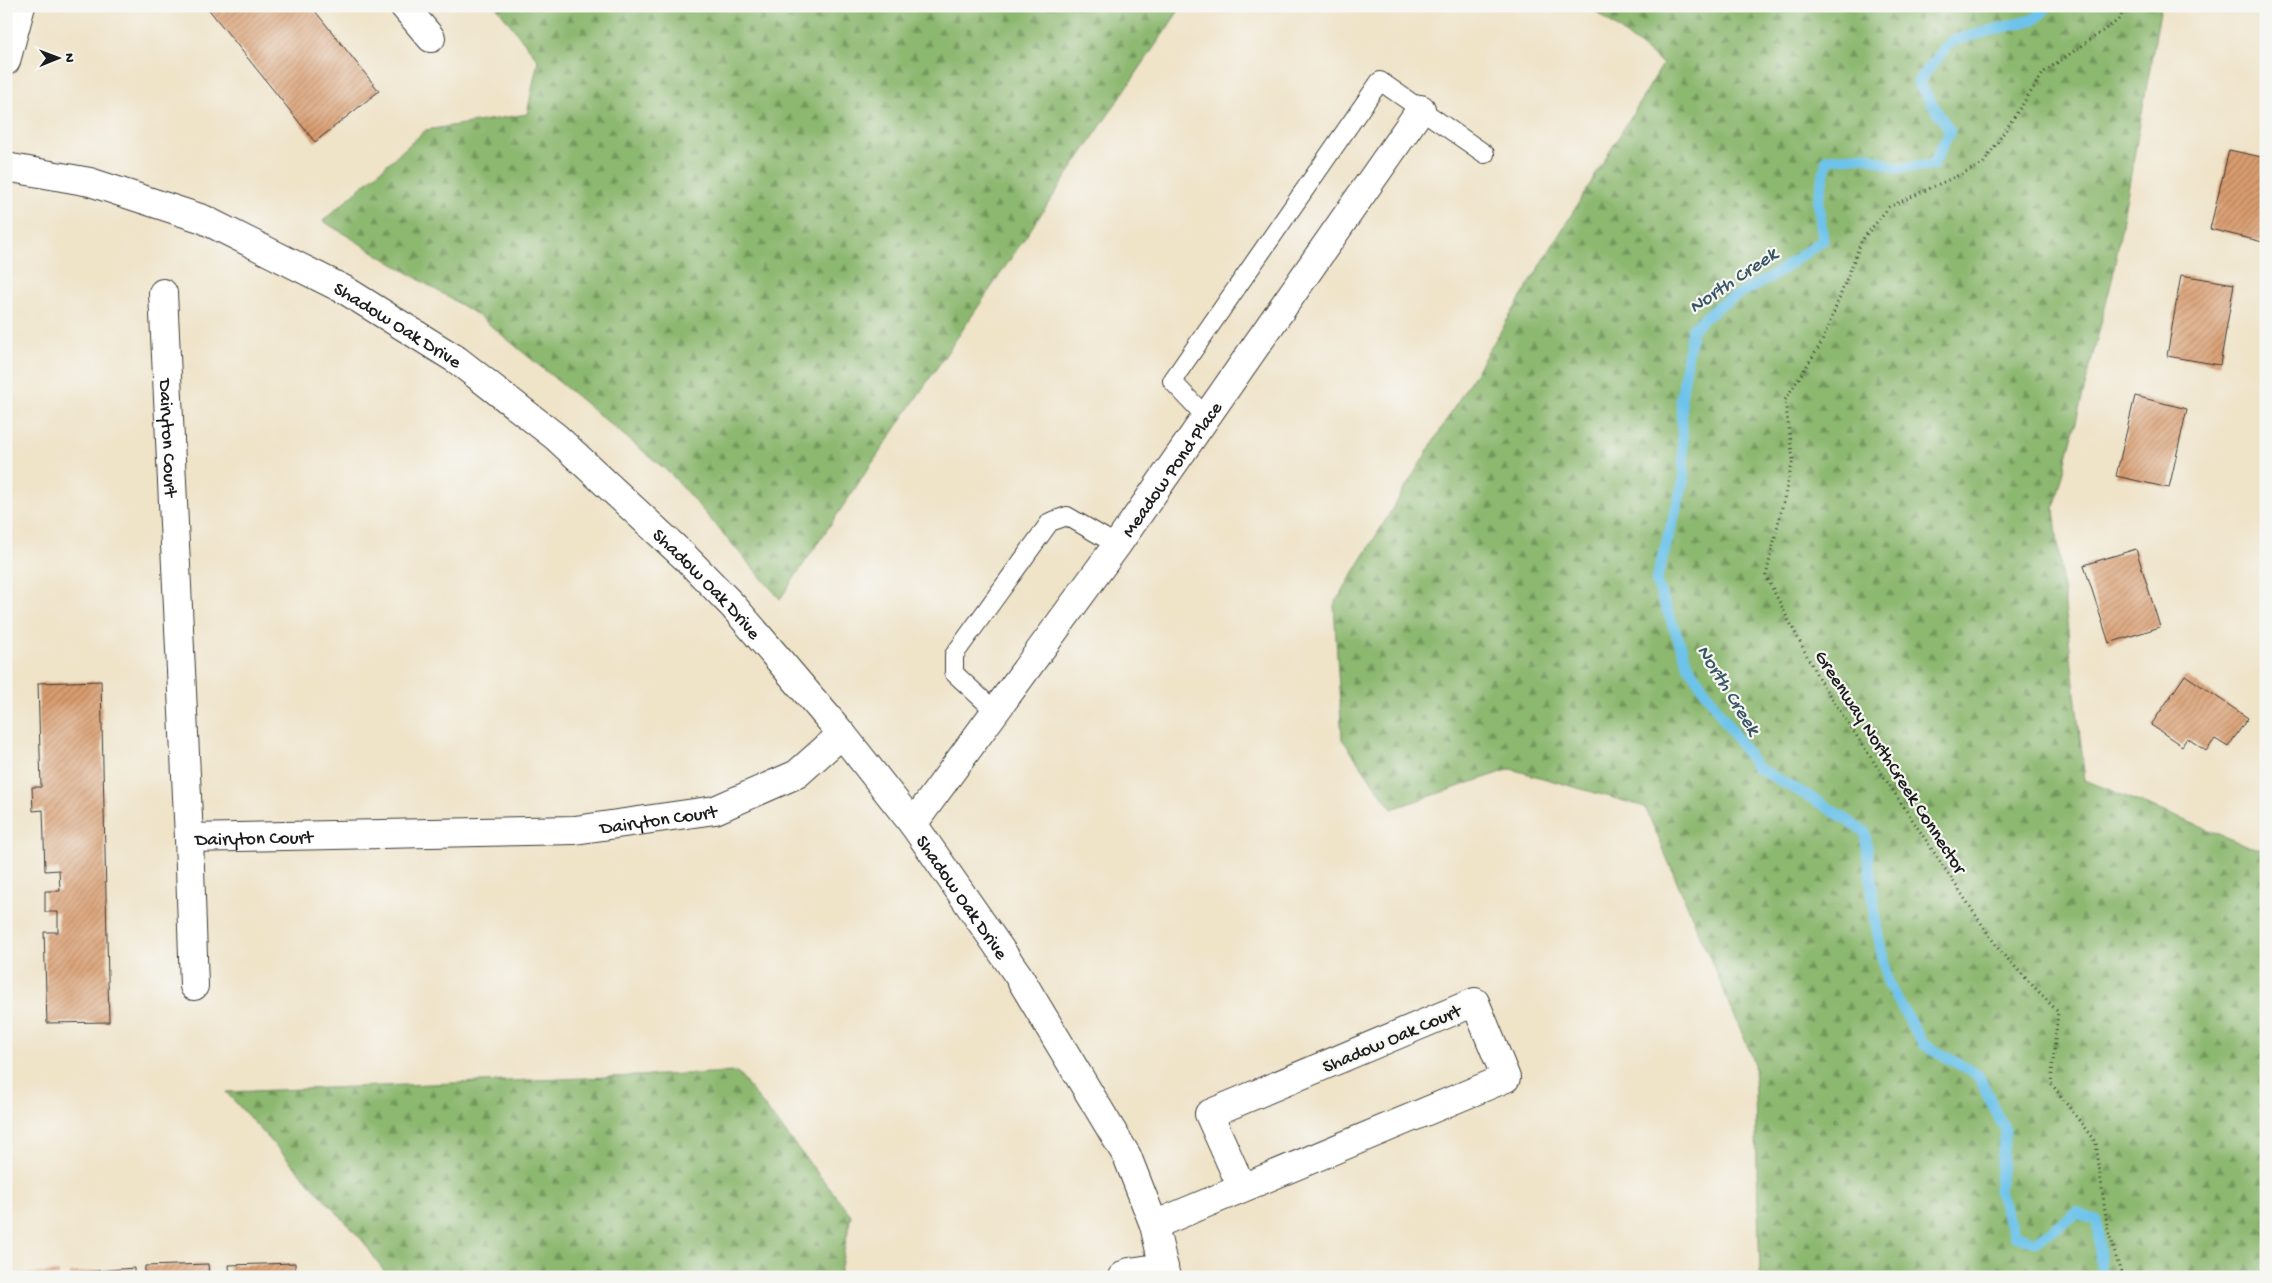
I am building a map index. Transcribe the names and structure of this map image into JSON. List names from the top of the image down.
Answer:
{
  "streets": {
    "street": [
      "Shadow Oak Drive",
      "Dairyton Court",
      "Meadow Pond Place",
      "Shadow Oak Court"
    ],
    "path": ["Greenway NorthCreek Connector"]
  },
  "crossings": [
    ["Shadow Oak Drive", "Dairyton Court"],
    ["Shadow Oak Drive", "Meadow Pond Place"],
    ["Shadow Oak Drive", "Shadow Oak Court"]
  ],
  "water": ["North Creek"],
  "north": "right"
}
